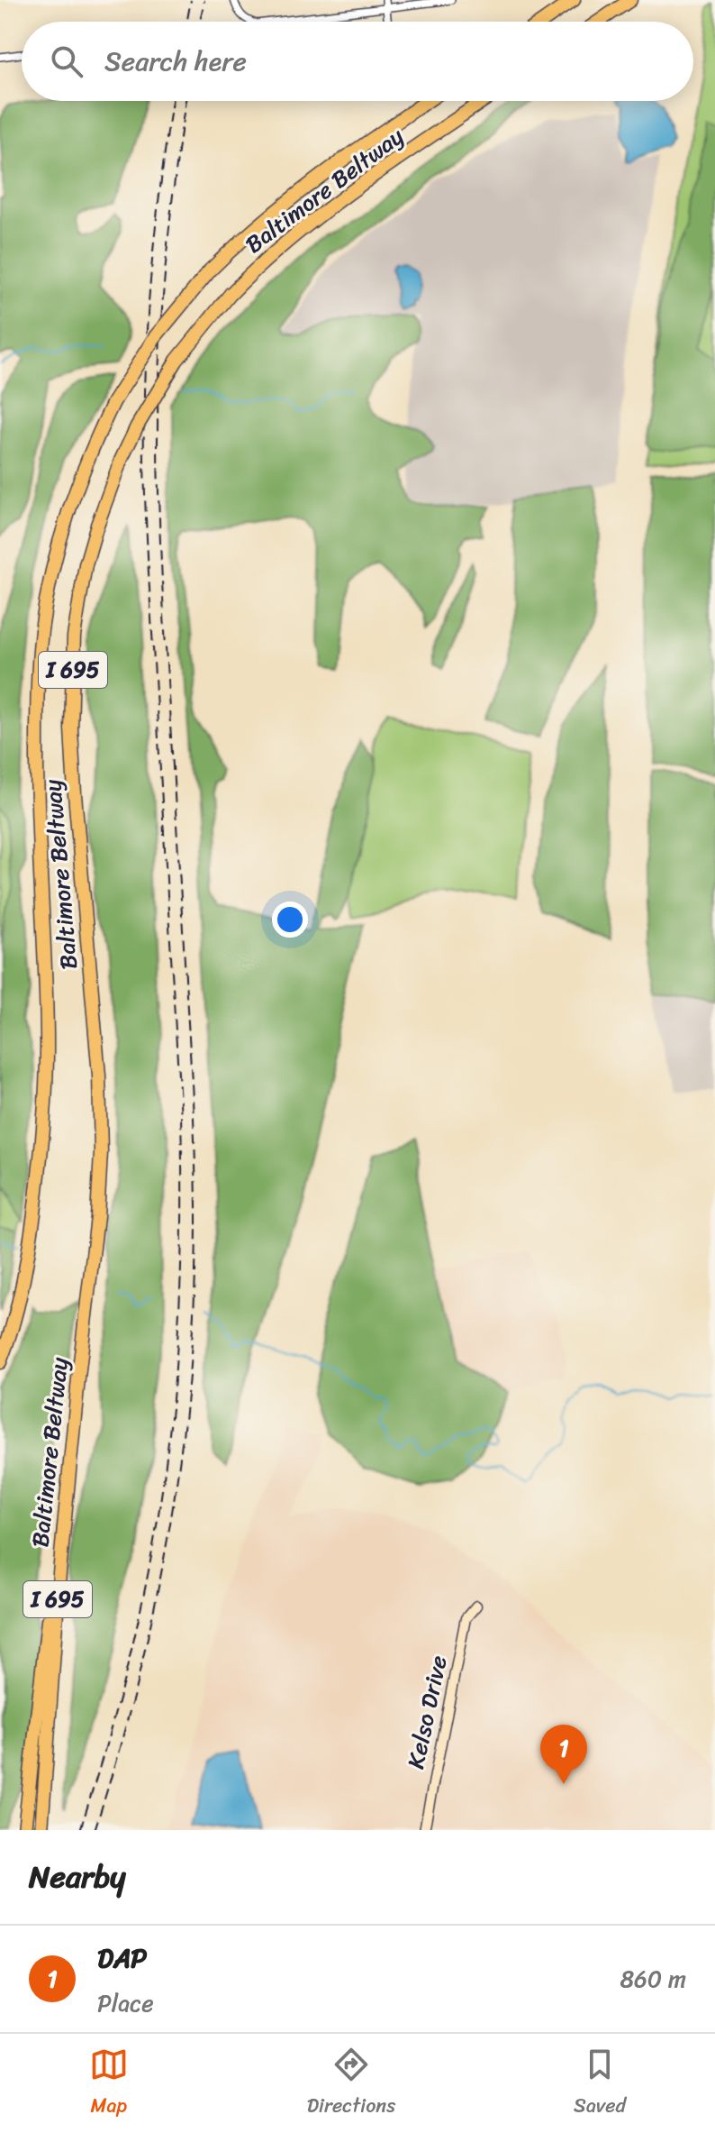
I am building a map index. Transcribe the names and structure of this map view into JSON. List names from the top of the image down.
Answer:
{
  "streets": {
    "highway": ["Baltimore Beltway", "I 695"],
    "street": ["Kelso Drive"]
  },
  "page": {
    "search": "Search here",
    "pins": "1",
    "heading": "Nearby",
    "list": [
      {
        "mark": "1",
        "name": "DAP",
        "note": "Place",
        "value": "860 m"
      }
    ],
    "nav": ["Map", "Directions", "Saved"]
  }
}
